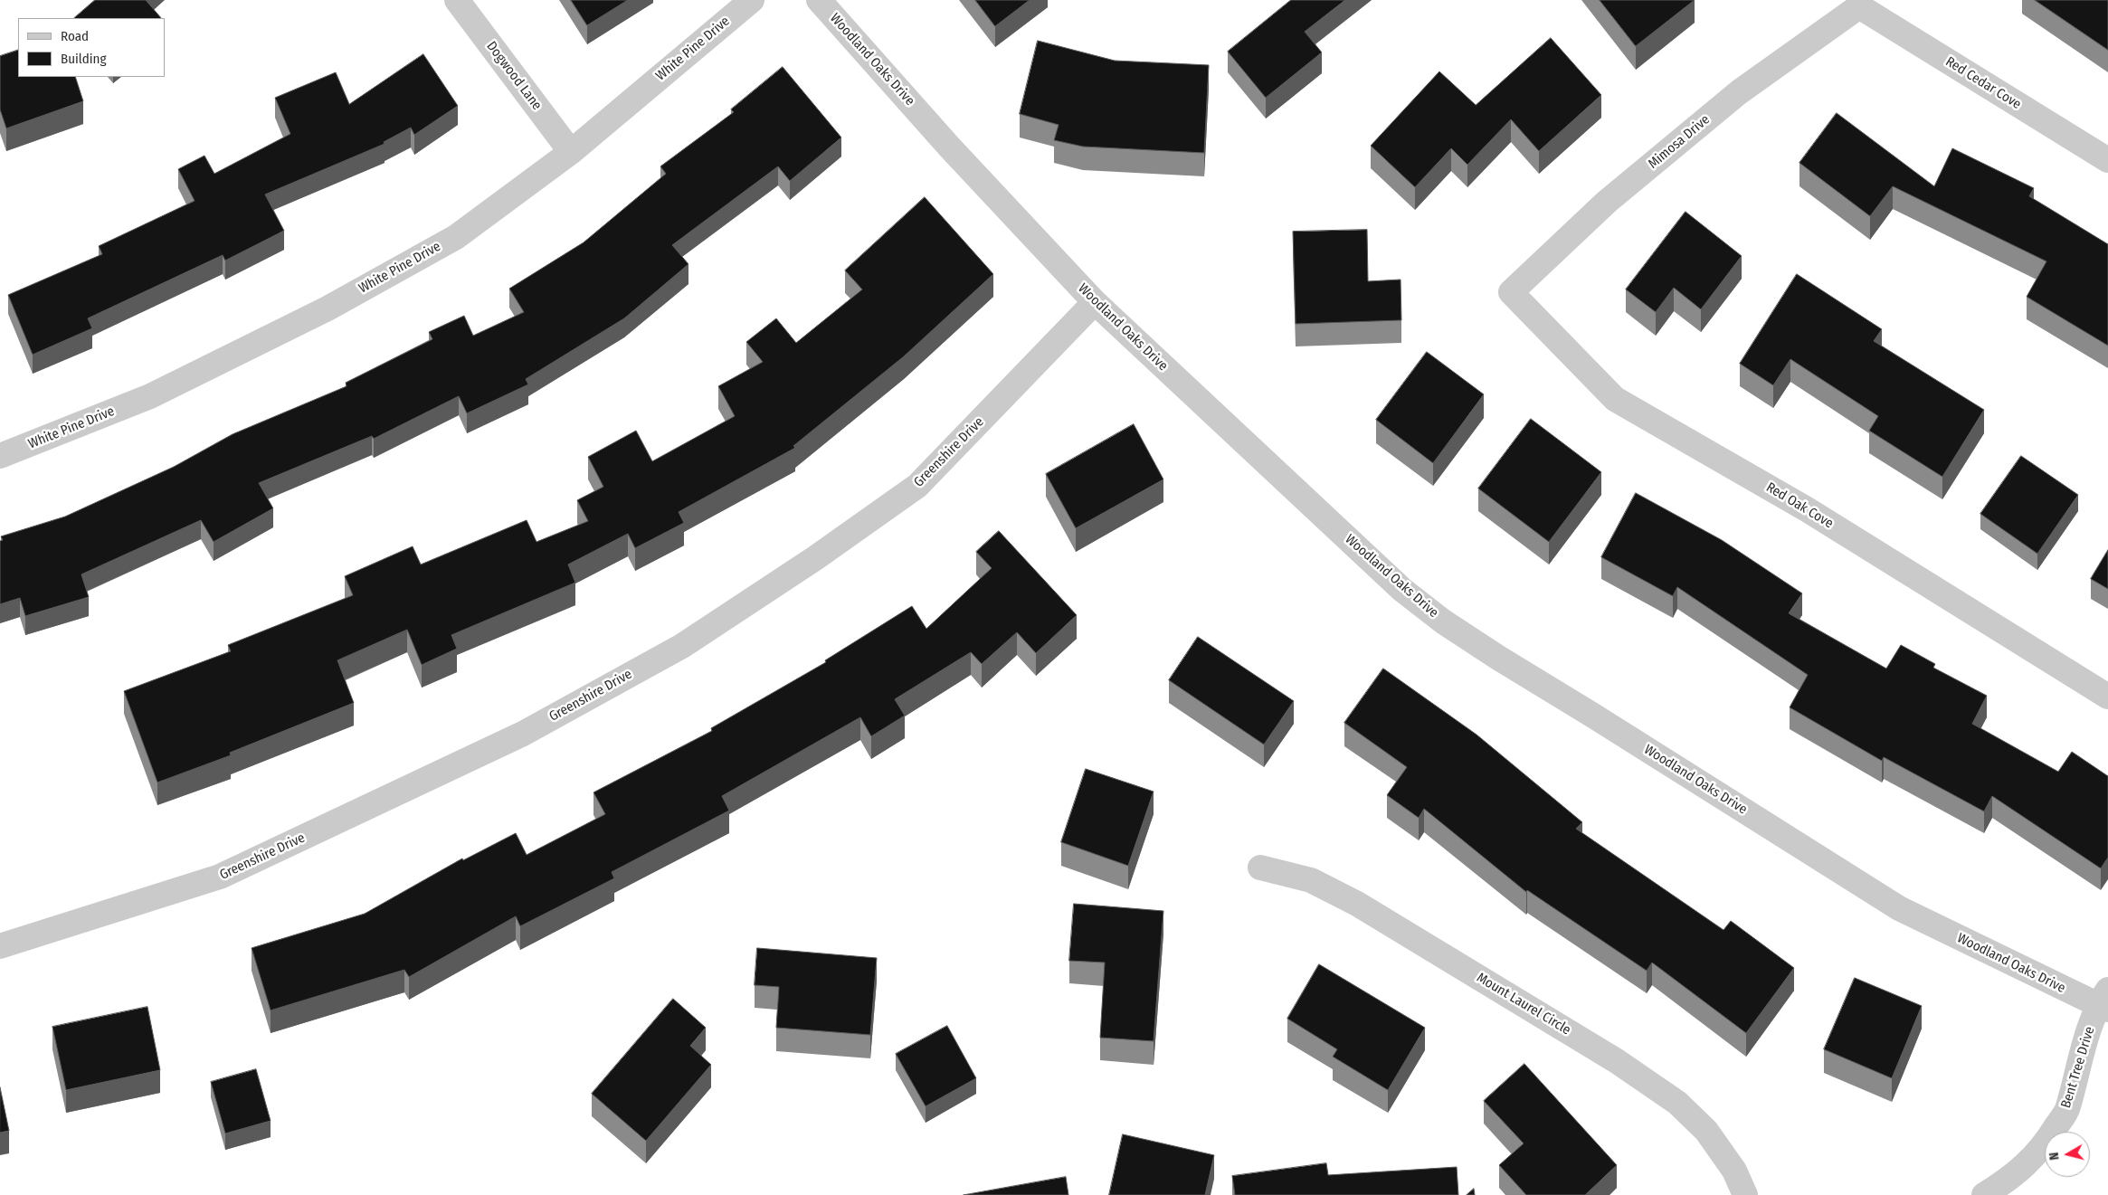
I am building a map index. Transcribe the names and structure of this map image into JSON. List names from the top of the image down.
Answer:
{
  "streets": {
    "street": [
      "White Pine Drive",
      "Woodland Oaks Drive",
      "Dogwood Lane",
      "Red Cedar Cove",
      "Mimosa Drive",
      "Greenshire Drive",
      "Red Oak Cove",
      "Mount Laurel Circle",
      "Bent Tree Drive"
    ]
  },
  "crossings": [
    ["White Pine Drive", "Dogwood Lane"],
    ["Woodland Oaks Drive", "Greenshire Drive"],
    ["Woodland Oaks Drive", "Bent Tree Drive"],
    ["Red Cedar Cove", "Mimosa Drive"],
    ["Mimosa Drive", "Red Oak Cove"]
  ],
  "legend": ["Road", "Building"],
  "north": "left"
}
